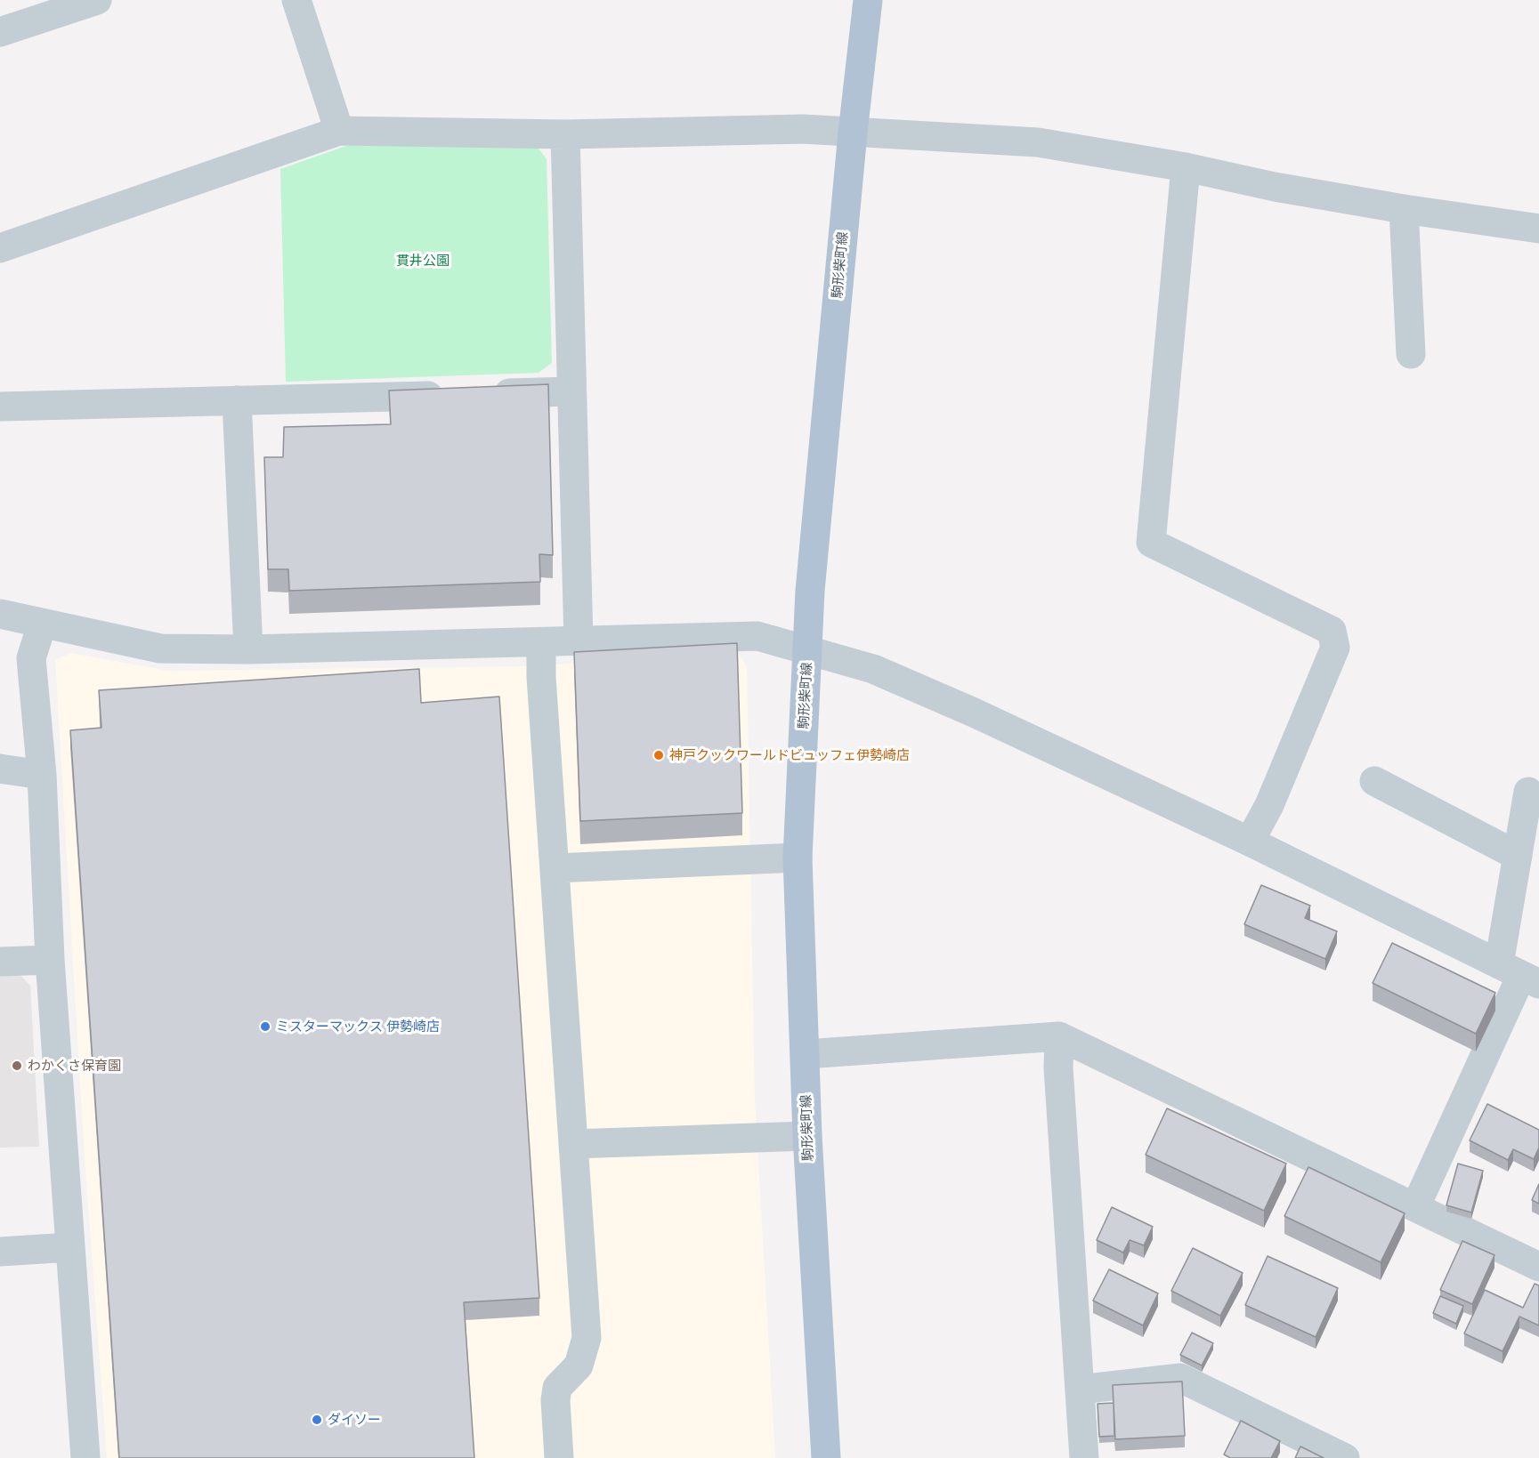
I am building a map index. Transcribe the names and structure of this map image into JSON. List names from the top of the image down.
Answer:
{
  "streets": {
    "main road": ["駒形柴町線"]
  },
  "parks": ["貫井公園"],
  "places": [
    "神戸クックワールドビュッフェ伊勢崎店",
    "ミスターマックス 伊勢崎店",
    "わかくさ保育園",
    "ダイソー"
  ]
}
